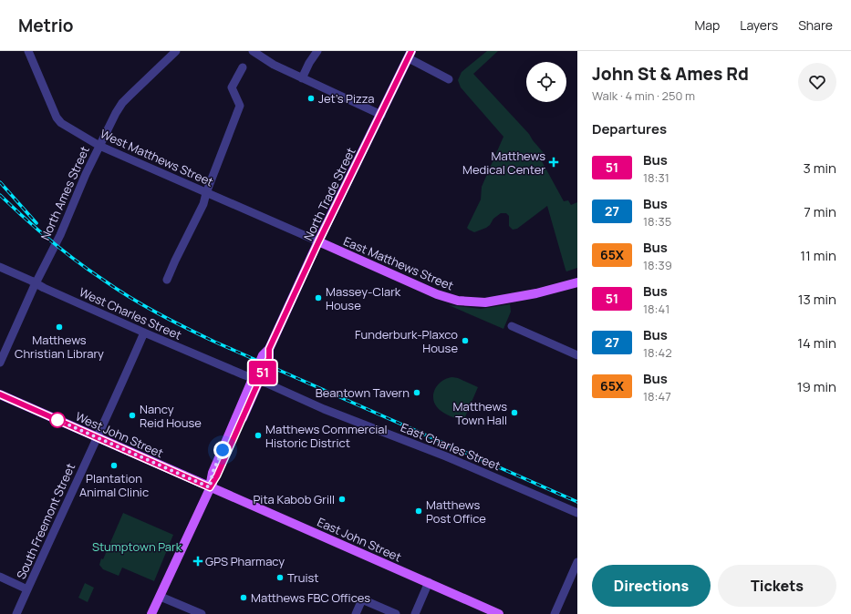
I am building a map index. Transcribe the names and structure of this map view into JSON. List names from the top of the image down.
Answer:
{
  "streets": {
    "main road": [
      "North Trade Street",
      "East Matthews Street",
      "West John Street",
      "East John Street"
    ],
    "street": [
      "West Matthews Street",
      "North Ames Street",
      "West Charles Street",
      "East Charles Street",
      "South Freemont Street"
    ]
  },
  "crossings": [
    ["West Matthews Street", "North Ames Street"],
    ["West Matthews Street", "North Trade Street"],
    ["West Matthews Street", "East Matthews Street"],
    ["North Ames Street", "West Charles Street"],
    ["North Trade Street", "East Matthews Street"],
    ["North Trade Street", "West Charles Street"],
    ["North Trade Street", "West John Street"],
    ["North Trade Street", "East Charles Street"],
    ["North Trade Street", "East John Street"],
    ["West Charles Street", "East Charles Street"],
    ["West Charles Street", "South Freemont Street"],
    ["West John Street", "South Freemont Street"],
    ["West John Street", "East John Street"]
  ],
  "parks": ["Stumptown Park"],
  "places": {
    "other": [
      "Jet's Pizza",
      "Massey-Clark House",
      "Matthews Christian Library",
      "Funderburk-Plaxco House",
      "Beantown Tavern",
      "Matthews Town Hall",
      "Nancy Reid House",
      "Matthews Commercial Historic District",
      "Plantation Animal Clinic",
      "Pita Kabob Grill",
      "Matthews Post Office",
      "Truist",
      "Matthews FBC Offices"
    ],
    "health": ["Matthews Medical Center", "GPS Pharmacy"]
  },
  "lines": ["bus line 51"],
  "page": {
    "header": "Metrio",
    "nav": ["Map", "Layers", "Share"],
    "on_map": "51",
    "heading": [
      ["John St & Ames Rd", "Walk · 4 min · 250 m"],
      "Departures"
    ],
    "list": [
      {
        "mark": "51",
        "name": "Bus",
        "note": "18:31",
        "value": "3 min"
      },
      {
        "mark": "27",
        "name": "Bus",
        "note": "18:35",
        "value": "7 min"
      },
      {
        "mark": "65X",
        "name": "Bus",
        "note": "18:39",
        "value": "11 min"
      },
      {
        "mark": "51",
        "name": "Bus",
        "note": "18:41",
        "value": "13 min"
      },
      {
        "mark": "27",
        "name": "Bus",
        "note": "18:42",
        "value": "14 min"
      },
      {
        "mark": "65X",
        "name": "Bus",
        "note": "18:47",
        "value": "19 min"
      }
    ],
    "buttons": ["Directions", "Tickets"]
  }
}
